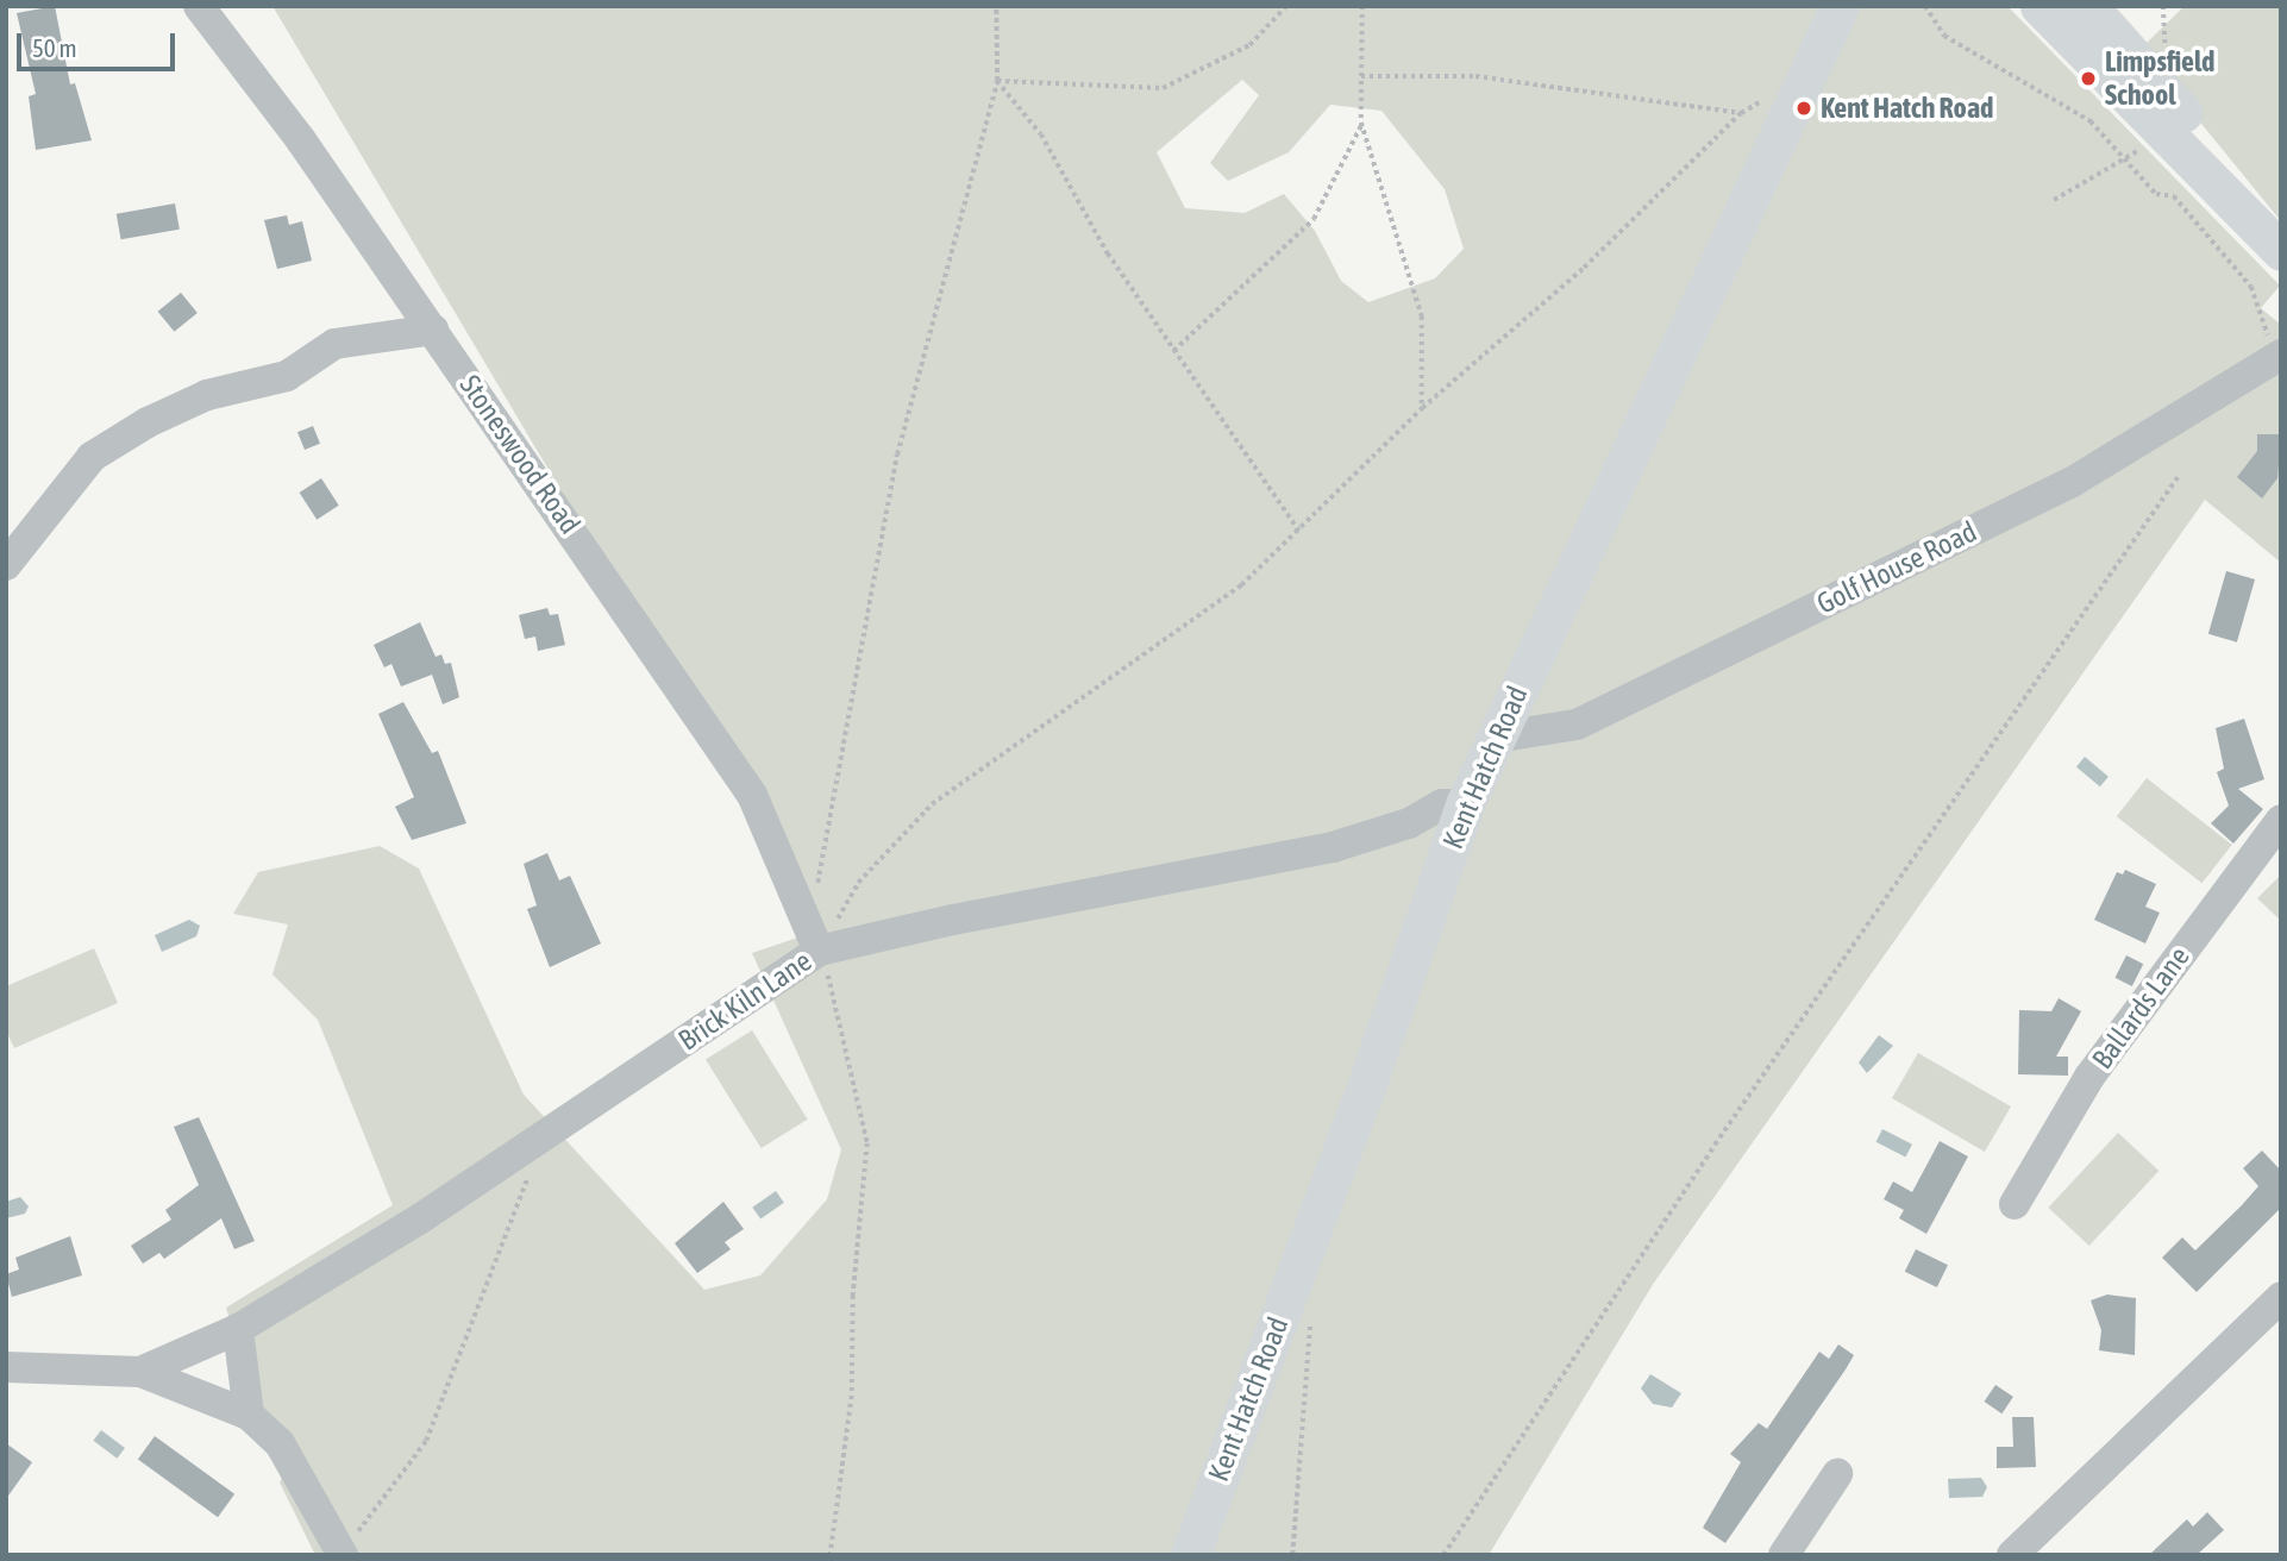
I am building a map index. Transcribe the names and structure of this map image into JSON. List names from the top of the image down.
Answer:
{
  "streets": {
    "main road": ["Kent Hatch Road"],
    "street": [
      "Stoneswood Road",
      "Golf House Road",
      "Brick Kiln Lane",
      "Ballards Lane"
    ]
  },
  "crossings": [
    ["Stoneswood Road", "Brick Kiln Lane"],
    ["Golf House Road", "Kent Hatch Road"],
    ["Kent Hatch Road", "Brick Kiln Lane"]
  ],
  "places": ["Limpsfield School", "Kent Hatch Road"],
  "scale_bar": "50 m"
}
